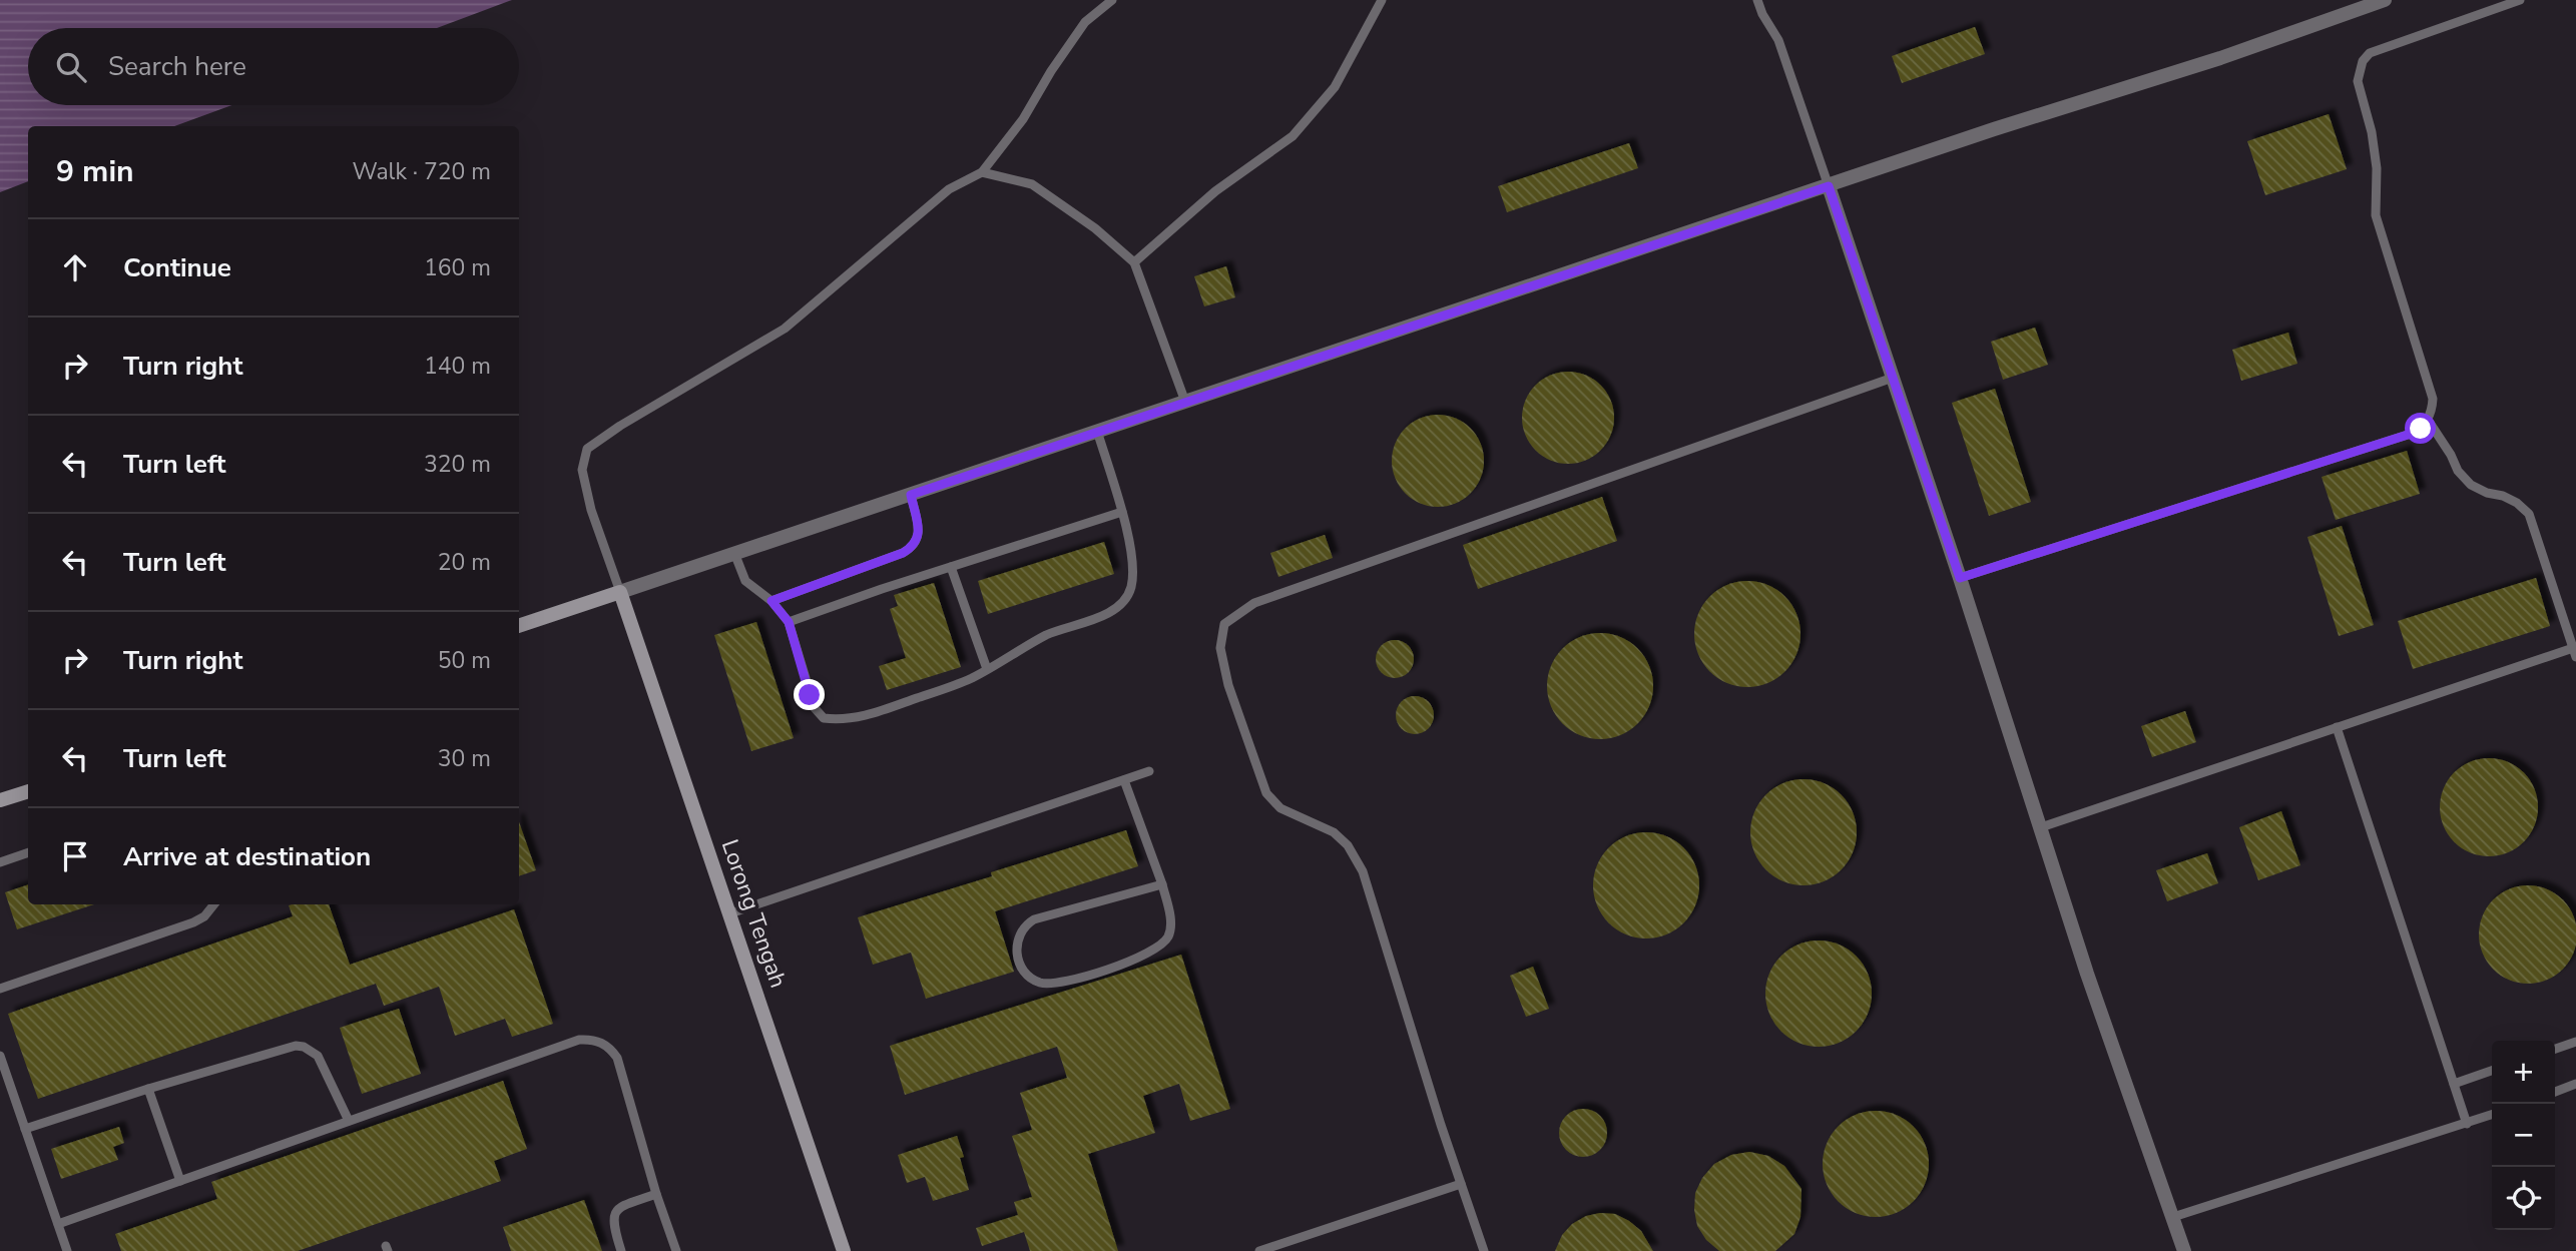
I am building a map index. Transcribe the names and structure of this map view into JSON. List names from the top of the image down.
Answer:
{
  "streets": {
    "street": ["Lorong Tengah"]
  },
  "page": {
    "search": "Search here",
    "heading": ["9 min", "Walk · 720 m"],
    "list": [
      ["Continue", "160 m"],
      ["Turn right", "140 m"],
      ["Turn left", "320 m"],
      ["Turn left", "20 m"],
      ["Turn right", "50 m"],
      ["Turn left", "30 m"],
      "Arrive at destination"
    ],
    "map_buttons": ["+", "−"]
  }
}
